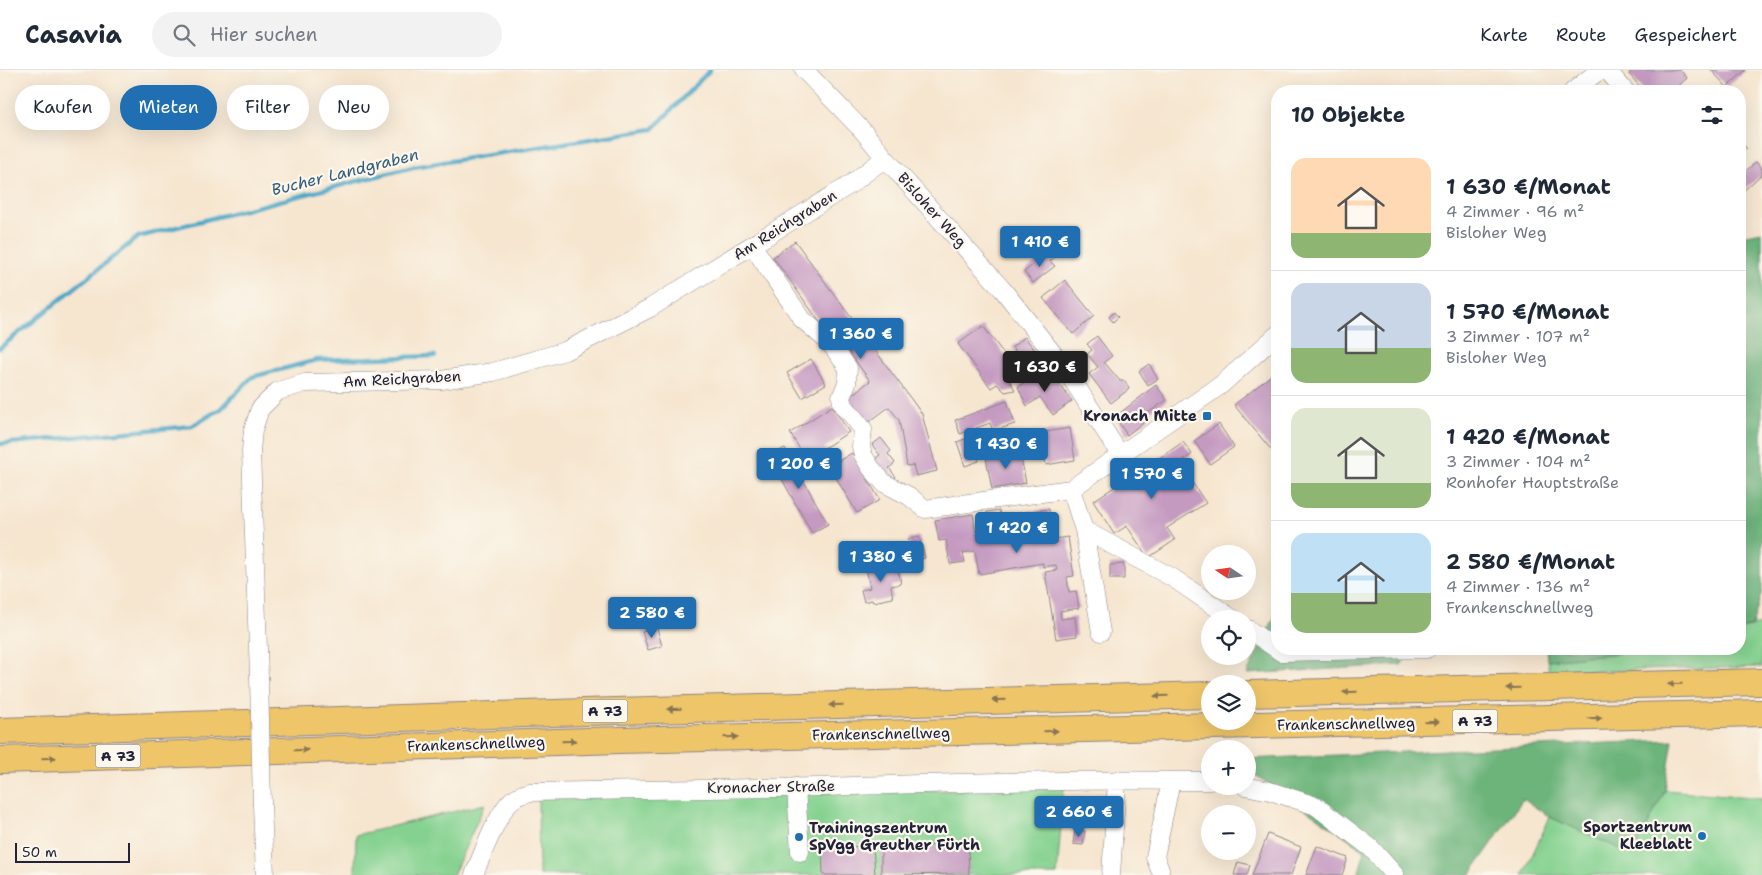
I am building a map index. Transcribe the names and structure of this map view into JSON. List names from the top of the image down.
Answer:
{
  "streets": {
    "highway": ["A 73", "Frankenschnellweg"],
    "street": ["Bisloher Weg", "Am Reichgraben", "Kronacher Straße"]
  },
  "crossings": [
    ["Bisloher Weg", "Am Reichgraben"]
  ],
  "water": ["Bucher Landgraben"],
  "places": {
    "transit": ["Kronach Mitte"],
    "other": ["Sportzentrum Kleeblatt", "Trainingszentrum SpVgg Greuther Fürth"]
  },
  "scale_bar": "50 m",
  "north": "left",
  "page": {
    "header": "Casavia",
    "search": "Hier suchen",
    "nav": ["Karte", "Route", "Gespeichert"],
    "chip": [
      "Kaufen",
      "Mieten",
      "Filter",
      "Neu"
    ],
    "heading": "10 Objekte",
    "list": [
      {
        "name": "1 630 €/Monat",
        "note": "4 Zimmer · 96 m² · Bisloher Weg"
      },
      {
        "name": "1 570 €/Monat",
        "note": "3 Zimmer · 107 m² · Bisloher Weg"
      },
      {
        "name": "1 420 €/Monat",
        "note": "3 Zimmer · 104 m² · Ronhofer Hauptstraße"
      },
      {
        "name": "2 580 €/Monat",
        "note": "4 Zimmer · 136 m² · Frankenschnellweg"
      }
    ],
    "price": [
      "1 410 €",
      "1 360 €",
      "1 630 €",
      "1 430 €",
      "1 200 €",
      "1 570 €",
      "1 420 €",
      "1 380 €",
      "2 580 €",
      "2 660 €"
    ],
    "map_buttons": ["+", "−"],
    "scale": "50 m"
  }
}
